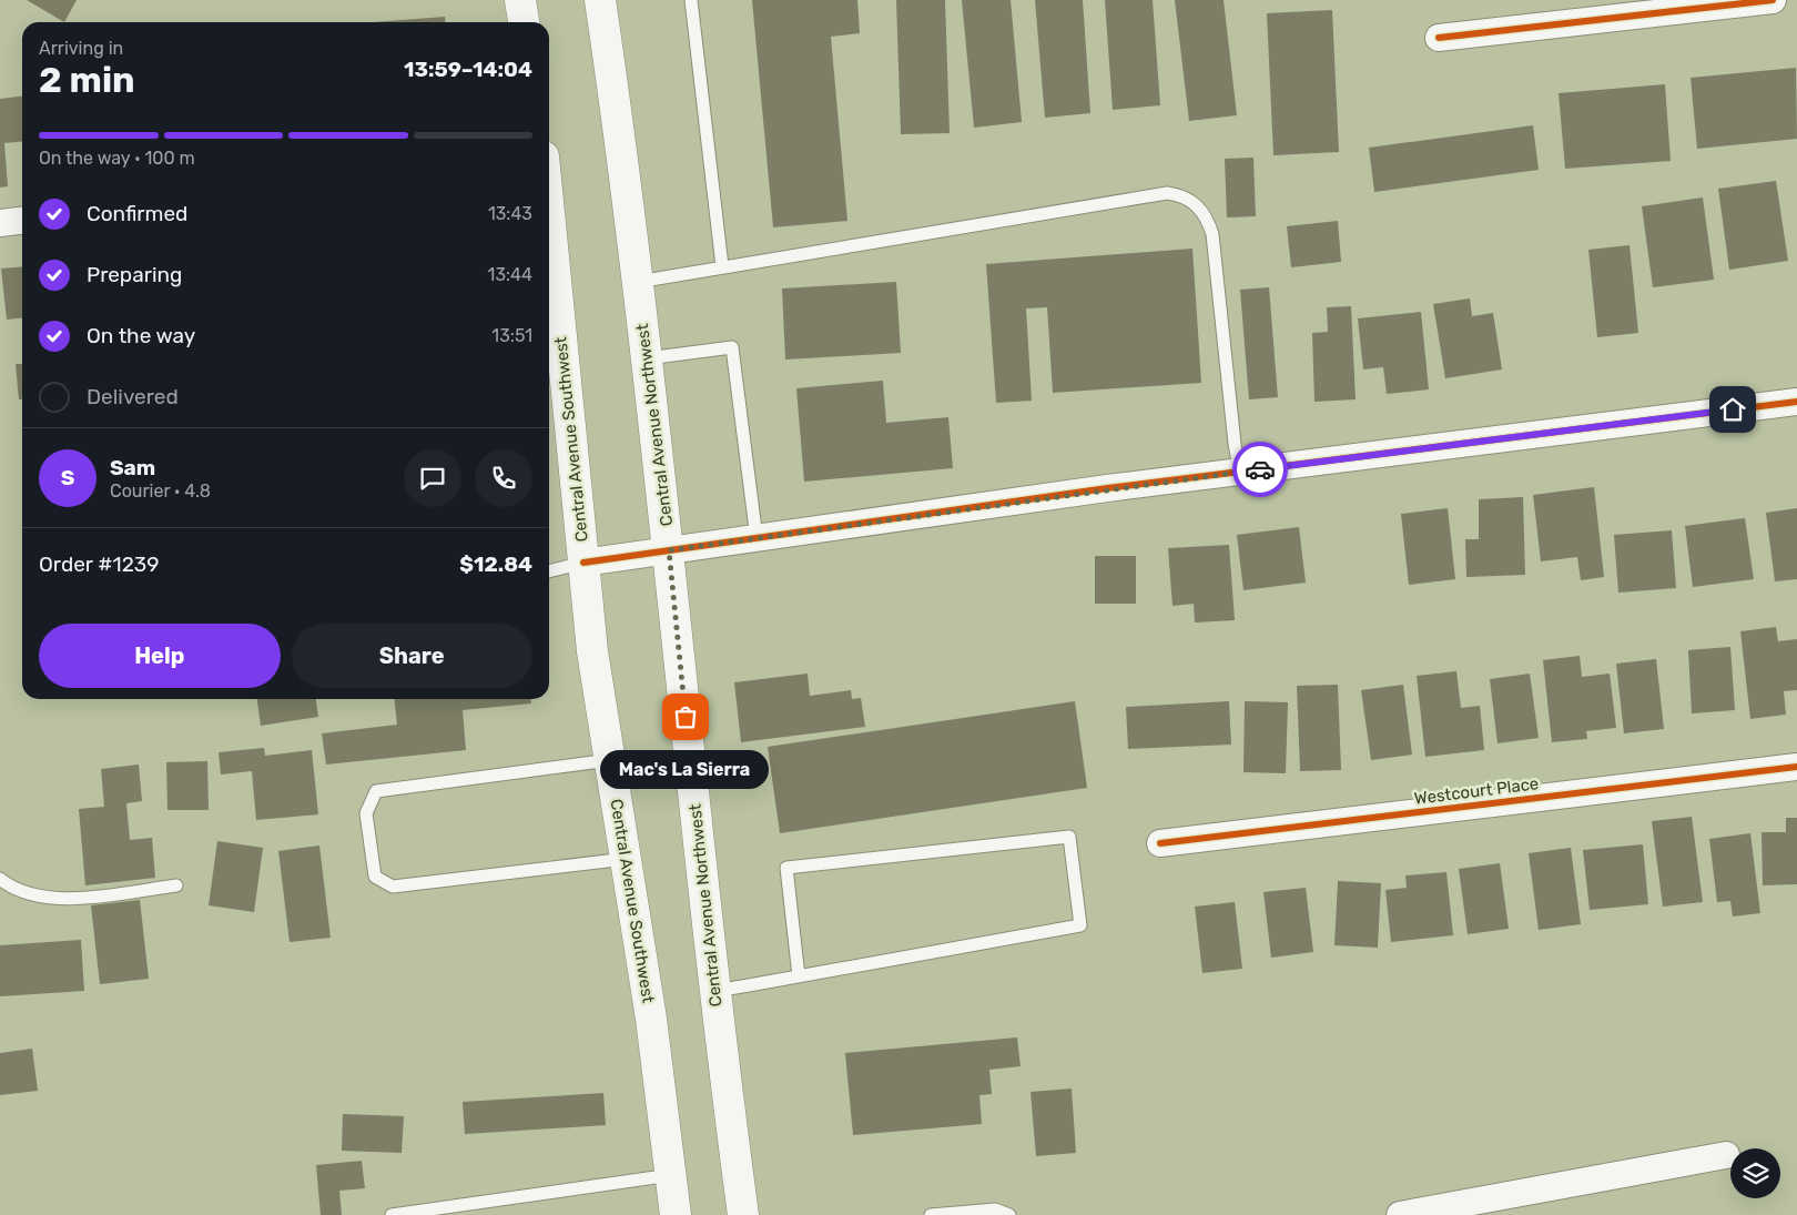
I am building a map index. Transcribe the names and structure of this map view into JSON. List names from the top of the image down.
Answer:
{
  "streets": {
    "main road": ["Central Avenue Northwest", "Central Avenue Southwest"],
    "street": ["Westcourt Place"]
  },
  "places": ["Mac's La Sierra"],
  "page": {
    "heading": ["2 min", "Arriving in", "13:59–14:04"],
    "panel": [
      "Sam",
      "Courier · 4.8",
      "Order #1239",
      "$12.84"
    ],
    "bar": "On the way · 100 m",
    "list": [
      ["Confirmed", "13:43"],
      ["Preparing", "13:44"],
      ["On the way", "13:51"],
      "Delivered"
    ],
    "round": "S",
    "buttons": ["Help", "Share"],
    "bubble": "Mac's La Sierra"
  }
}
